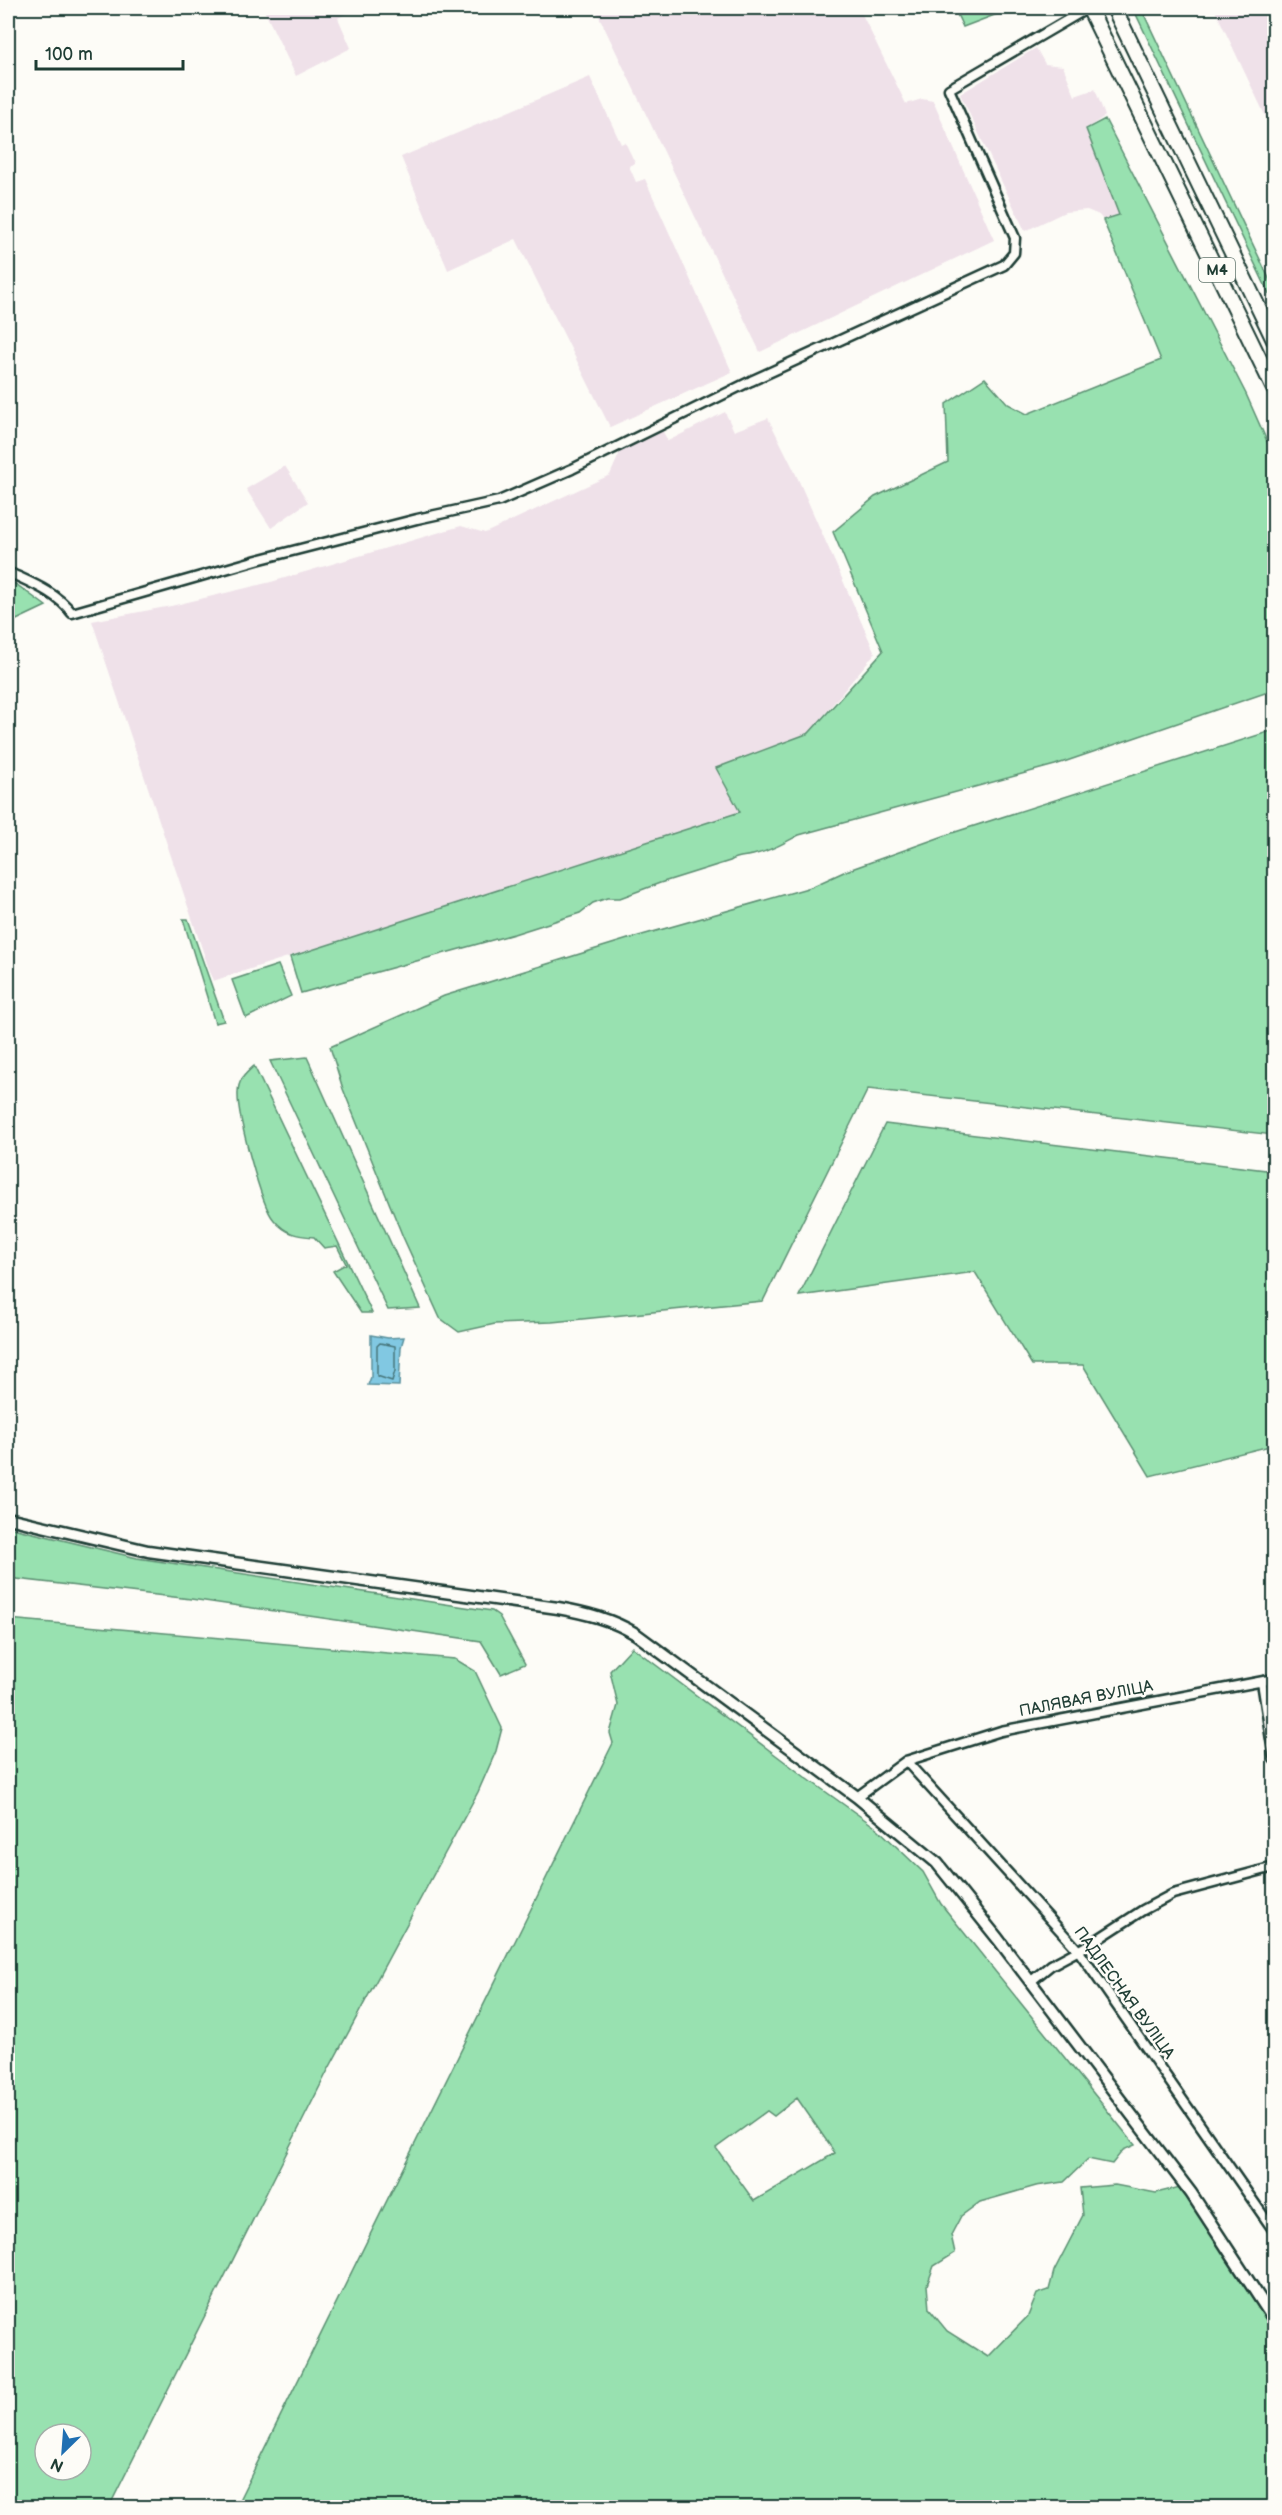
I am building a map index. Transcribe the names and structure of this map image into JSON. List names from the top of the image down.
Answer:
{
  "streets": {
    "highway": ["М4"],
    "street": ["ПАЛЯВАЯ ВУЛІЦА", "ПАДЛЕСНАЯ ВУЛІЦА"]
  },
  "crossings": [
    ["ПАЛЯВАЯ ВУЛІЦА", "ПАДЛЕСНАЯ ВУЛІЦА"]
  ],
  "scale_bar": "100 m",
  "north": "bottom left"
}
